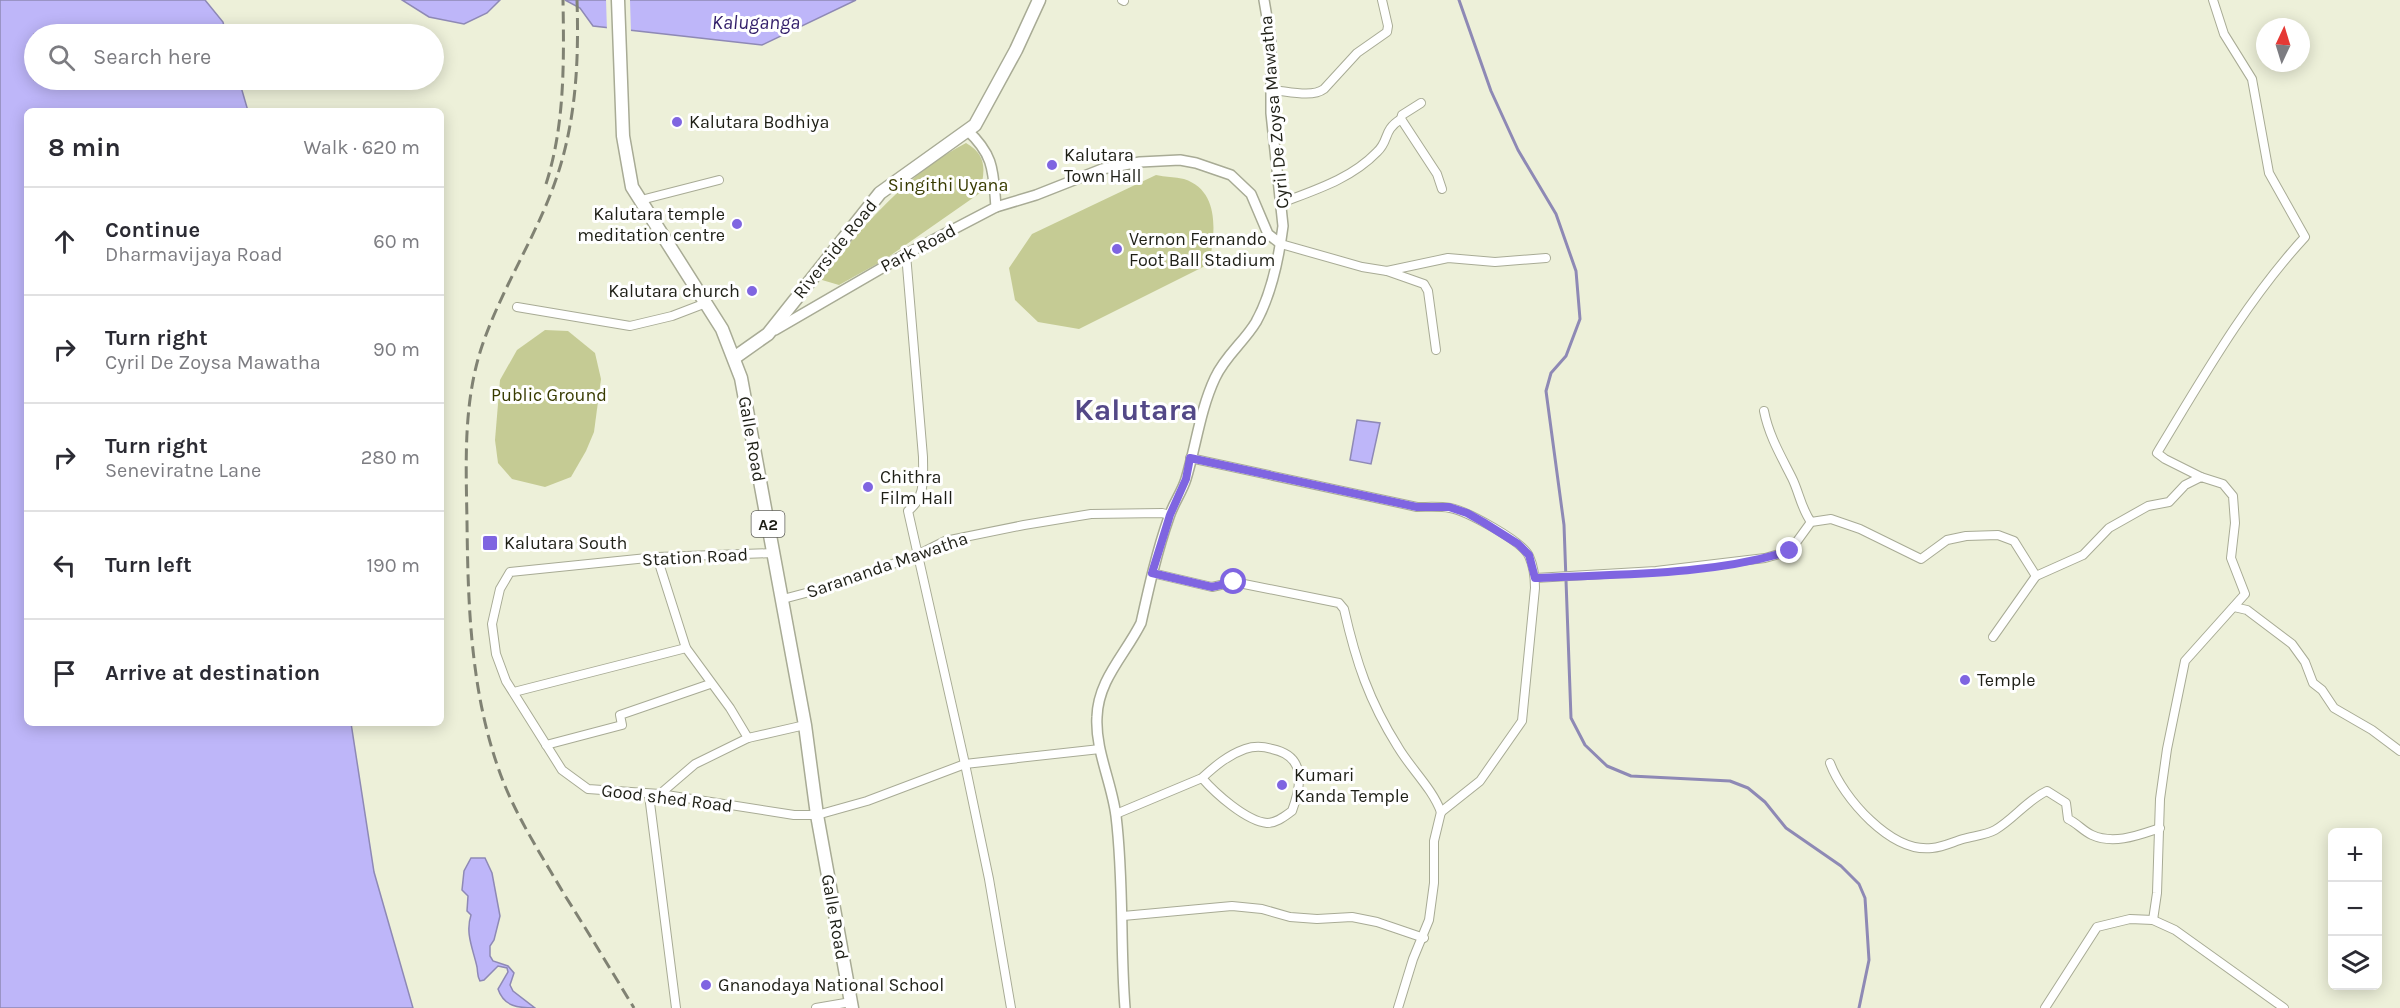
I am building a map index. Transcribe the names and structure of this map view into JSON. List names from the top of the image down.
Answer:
{
  "streets": {
    "main road": ["Riverside Road", "Galle Road", "A2"],
    "street": [
      "Cyril De Zoysa Mawatha",
      "Park Road",
      "Station Road",
      "Sarananda Mawatha",
      "Good shed Road"
    ]
  },
  "crossings": [
    ["Cyril De Zoysa Mawatha", "Park Road"],
    ["Cyril De Zoysa Mawatha", "Sarananda Mawatha"],
    ["Cyril De Zoysa Mawatha", "Good shed Road"],
    ["Park Road", "Riverside Road"],
    ["Riverside Road", "Galle Road"],
    ["Galle Road", "Station Road"],
    ["Galle Road", "Sarananda Mawatha"],
    ["Galle Road", "Good shed Road"],
    ["Station Road", "Good shed Road"]
  ],
  "districts": ["Kalutara"],
  "water": ["Kaluganga"],
  "parks": ["Singithi Uyana", "Public Ground"],
  "places": {
    "other": [
      "Kalutara Bodhiya",
      "Kalutara Town Hall",
      "Kalutara temple meditation centre",
      "Vernon Fernando Foot Ball Stadium",
      "Kalutara church",
      "Chithra Film Hall",
      "Temple",
      "Kumari Kanda Temple",
      "Gnanodaya National School"
    ],
    "transit": ["Kalutara South"]
  },
  "north": "top",
  "page": {
    "search": "Search here",
    "heading": ["8 min", "Walk · 620 m"],
    "list": [
      ["Continue", "Dharmavijaya Road", "60 m"],
      ["Turn right", "Cyril De Zoysa Mawatha", "90 m"],
      ["Turn right", "Seneviratne Lane", "280 m"],
      ["Turn left", "190 m"],
      "Arrive at destination"
    ],
    "map_buttons": ["+", "−"]
  }
}
